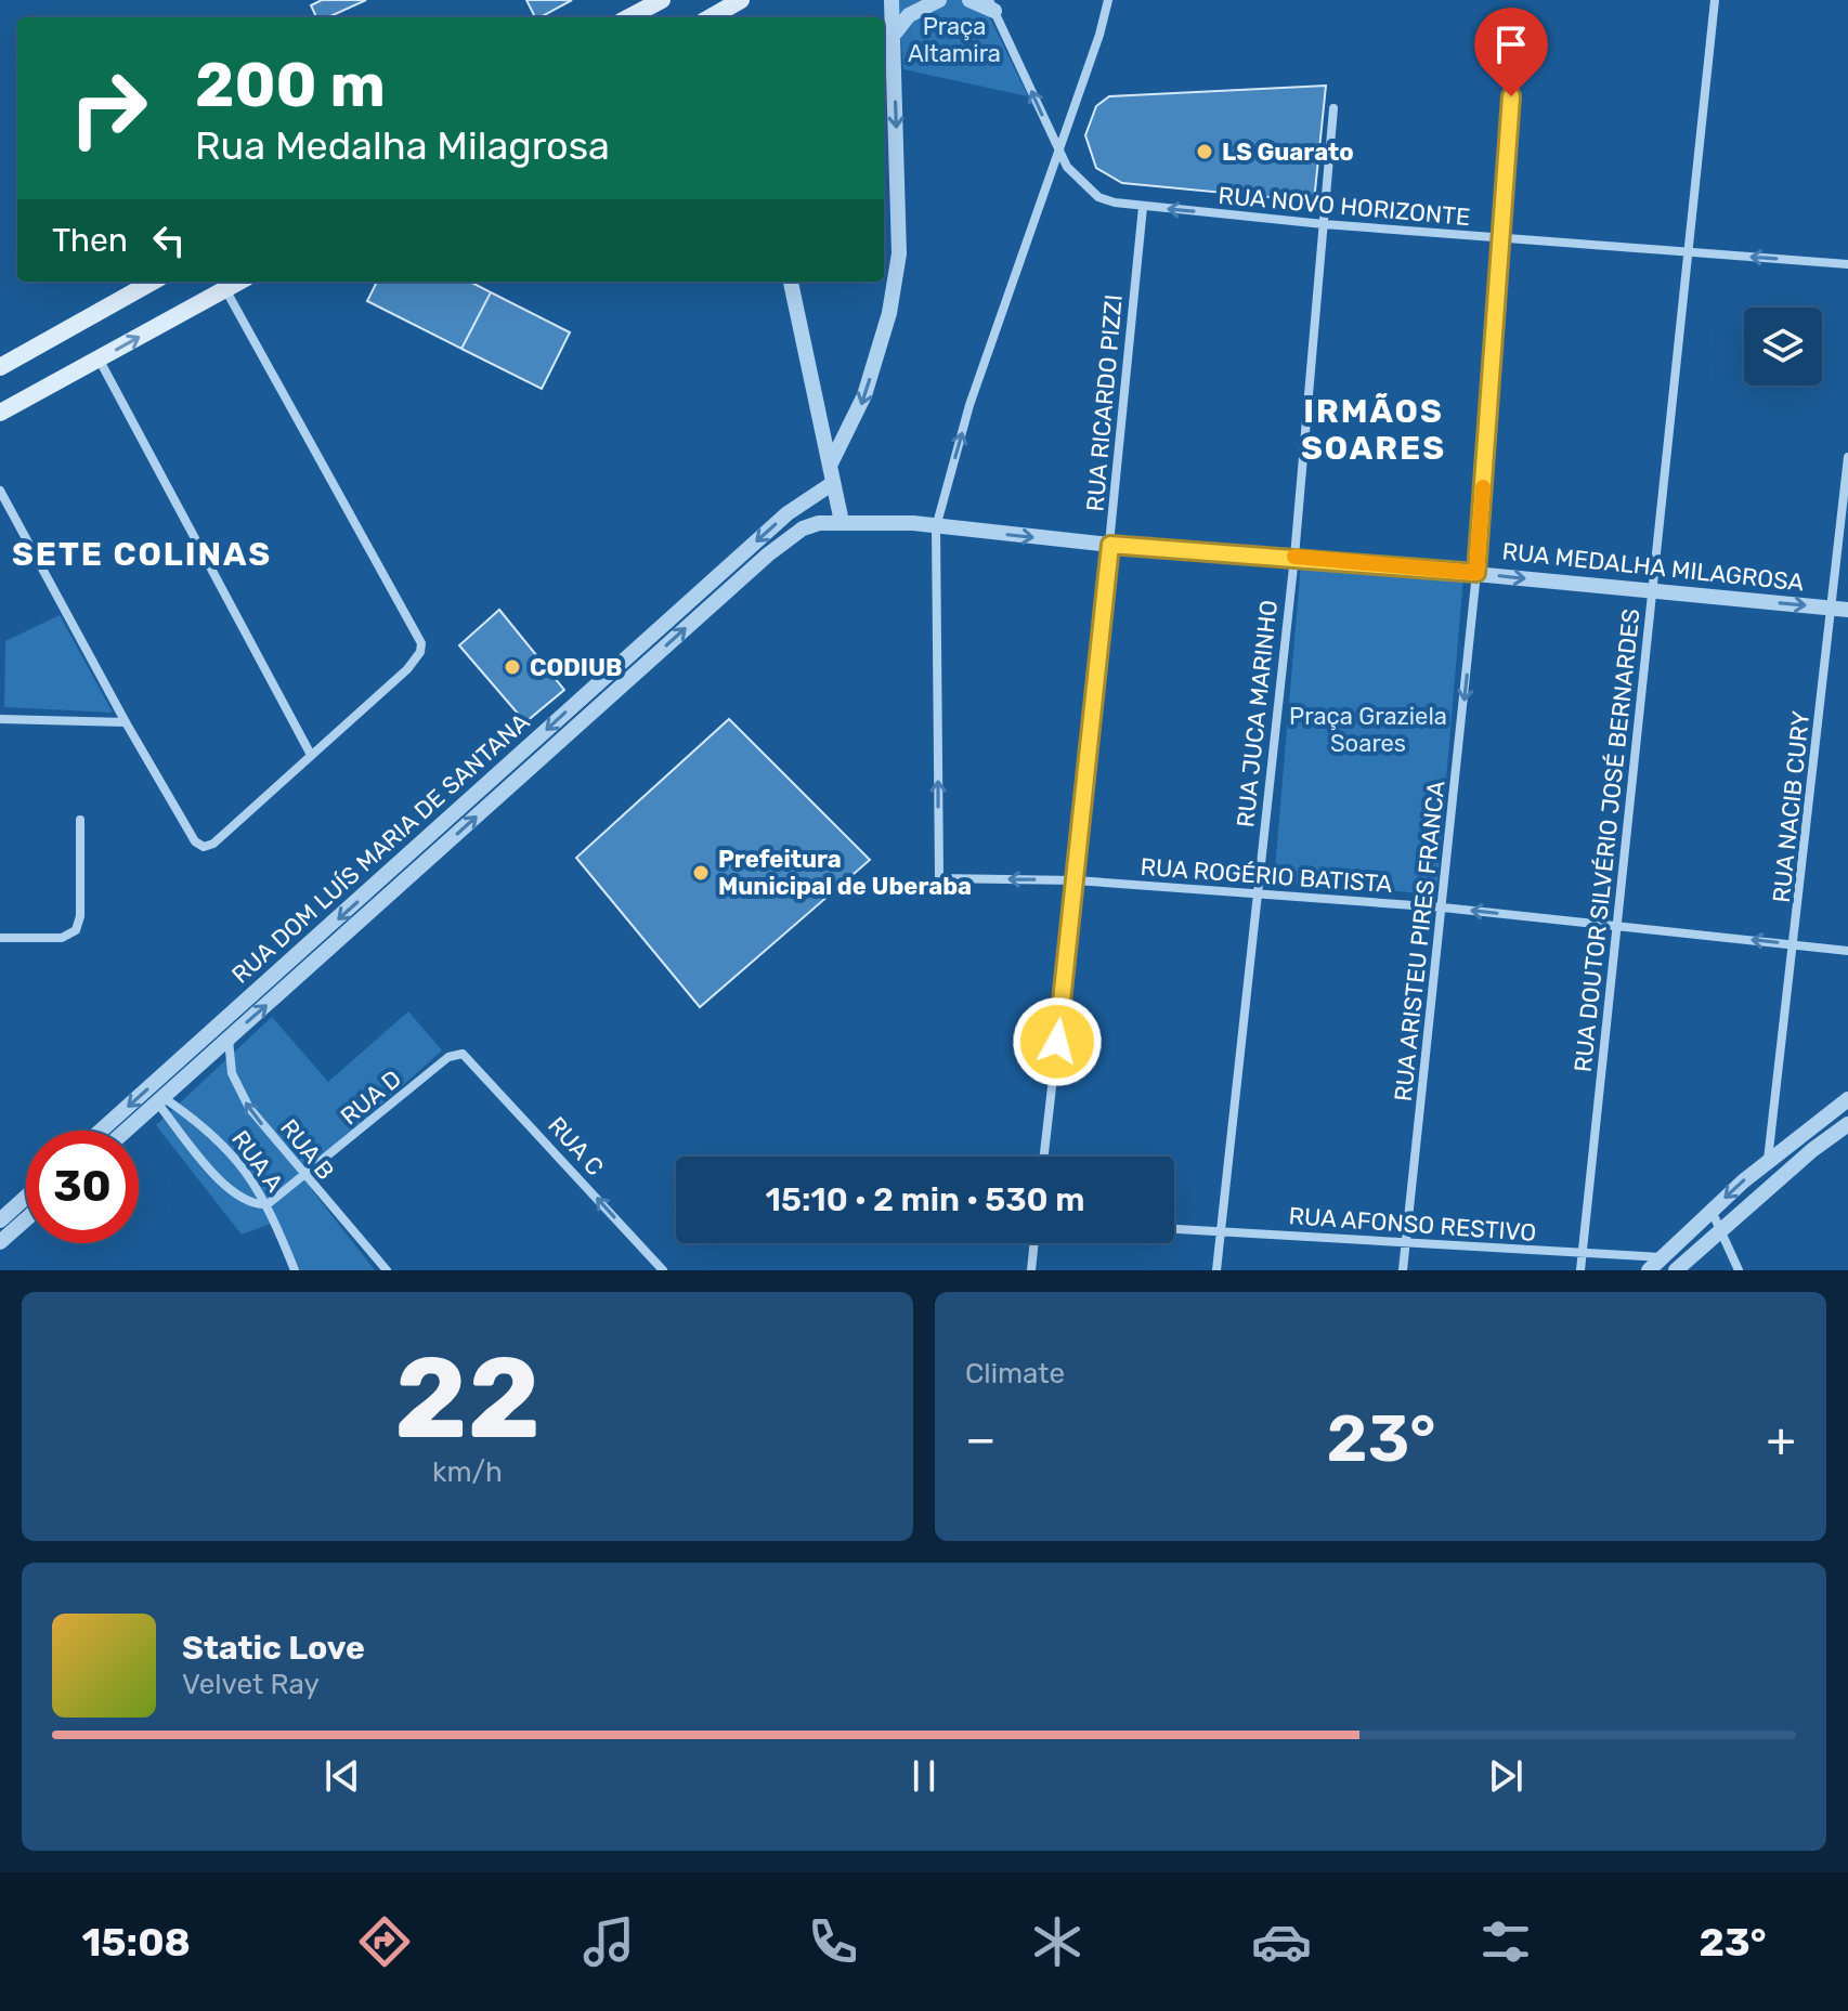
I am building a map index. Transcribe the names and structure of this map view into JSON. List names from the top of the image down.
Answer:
{
  "streets": {
    "street": [
      "RUA NOVO HORIZONTE",
      "RUA RICARDO PIZZI",
      "RUA MEDALHA MILAGROSA",
      "RUA JUCA MARINHO",
      "RUA NACIB CURY",
      "RUA DOUTOR SILVÉRIO JOSÉ BERNARDES",
      "RUA DOM LUÍS MARIA DE SANTANA",
      "RUA ROGÉRIO BATISTA",
      "RUA ARISTEU PIRES FRANCA",
      "RUA D",
      "RUA C",
      "RUA B",
      "RUA A",
      "RUA AFONSO RESTIVO"
    ]
  },
  "crossings": [
    ["RUA NOVO HORIZONTE", "RUA RICARDO PIZZI"],
    ["RUA NOVO HORIZONTE", "RUA JUCA MARINHO"],
    ["RUA NOVO HORIZONTE", "RUA DOUTOR SILVÉRIO JOSÉ BERNARDES"],
    ["RUA NOVO HORIZONTE", "RUA ARISTEU PIRES FRANCA"],
    ["RUA RICARDO PIZZI", "RUA MEDALHA MILAGROSA"],
    ["RUA RICARDO PIZZI", "RUA ROGÉRIO BATISTA"],
    ["RUA MEDALHA MILAGROSA", "RUA JUCA MARINHO"],
    ["RUA MEDALHA MILAGROSA", "RUA NACIB CURY"],
    ["RUA MEDALHA MILAGROSA", "RUA DOUTOR SILVÉRIO JOSÉ BERNARDES"],
    ["RUA MEDALHA MILAGROSA", "RUA DOM LUÍS MARIA DE SANTANA"],
    ["RUA MEDALHA MILAGROSA", "RUA ROGÉRIO BATISTA"],
    ["RUA MEDALHA MILAGROSA", "RUA ARISTEU PIRES FRANCA"],
    ["RUA JUCA MARINHO", "RUA ROGÉRIO BATISTA"],
    ["RUA JUCA MARINHO", "RUA AFONSO RESTIVO"],
    ["RUA NACIB CURY", "RUA ROGÉRIO BATISTA"],
    ["RUA DOUTOR SILVÉRIO JOSÉ BERNARDES", "RUA ROGÉRIO BATISTA"],
    ["RUA DOUTOR SILVÉRIO JOSÉ BERNARDES", "RUA AFONSO RESTIVO"],
    ["RUA DOM LUÍS MARIA DE SANTANA", "RUA ROGÉRIO BATISTA"],
    ["RUA DOM LUÍS MARIA DE SANTANA", "RUA B"],
    ["RUA DOM LUÍS MARIA DE SANTANA", "RUA A"],
    ["RUA ROGÉRIO BATISTA", "RUA ARISTEU PIRES FRANCA"],
    ["RUA ARISTEU PIRES FRANCA", "RUA AFONSO RESTIVO"],
    ["RUA D", "RUA C"],
    ["RUA D", "RUA B"],
    ["RUA D", "RUA A"]
  ],
  "one_way": ["RUA NOVO HORIZONTE", "RUA MEDALHA MILAGROSA", "RUA C"],
  "districts": ["IRMÃOS SOARES", "SETE COLINAS"],
  "parks": ["Praça Altamira", "Praça Graziela Soares"],
  "places": ["LS Guarato", "CODIUB", "Prefeitura Municipal de Uberaba"],
  "page": {
    "turn": ["200 m", "Rua Medalha Milagrosa"],
    "then": "Then",
    "limit": "30",
    "trip": "15:10 · 2 min · 530 m",
    "tile": [
      ["22", "km/h"],
      "Climate"
    ],
    "heat": ["−", "23°", "+"],
    "song": ["Static Love", "Velvet Ray"],
    "tabs": ["15:08", "23°"]
  }
}
